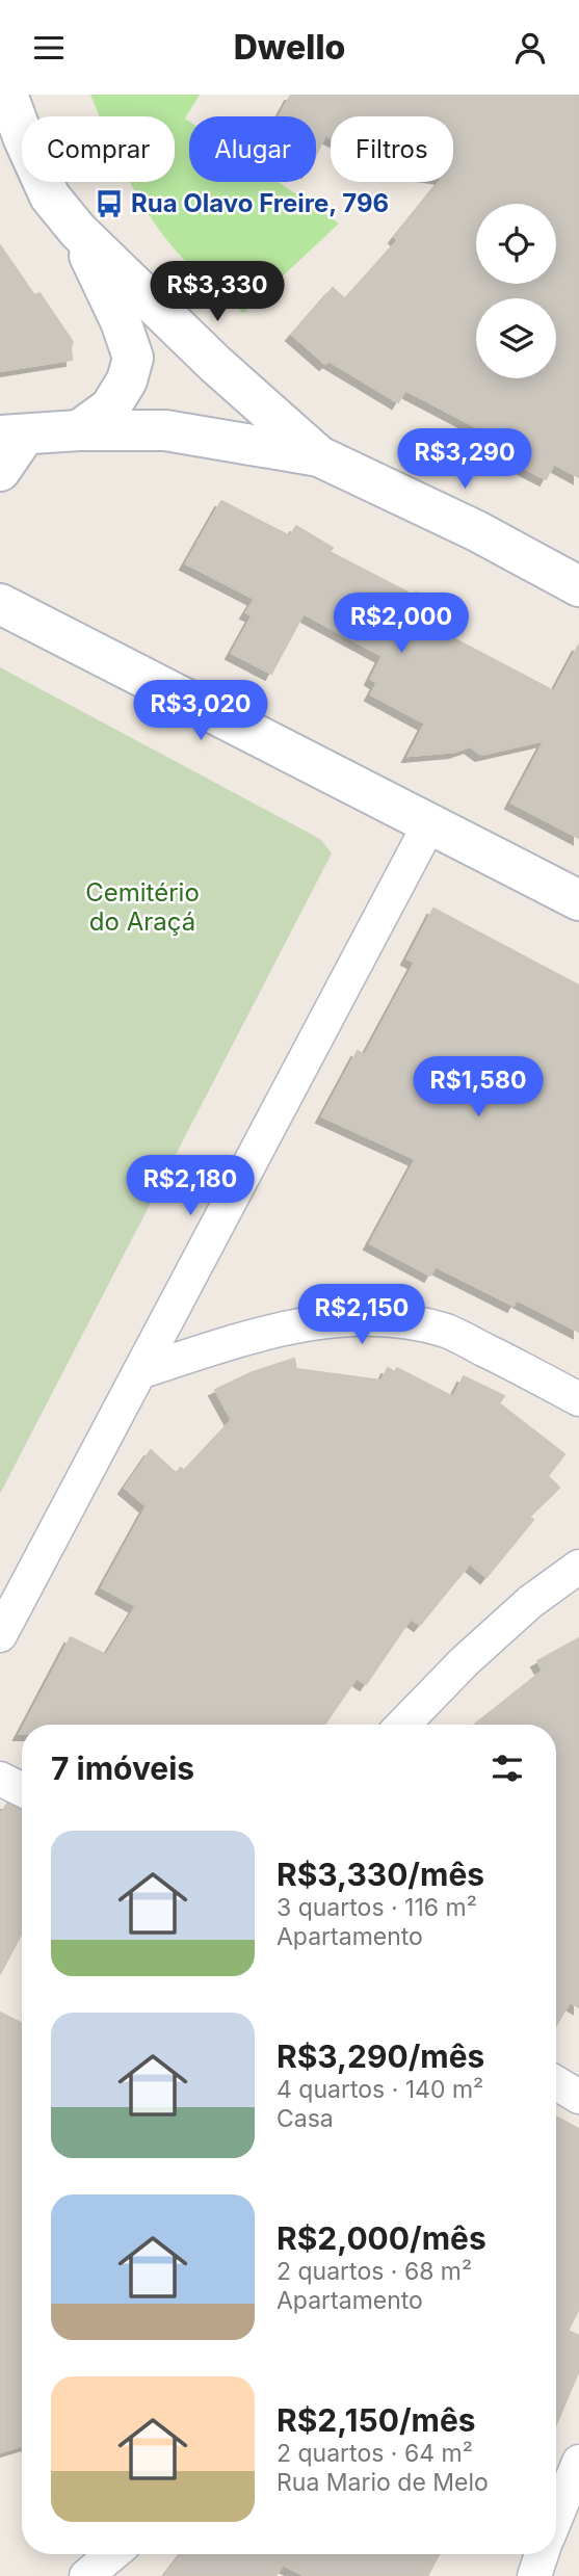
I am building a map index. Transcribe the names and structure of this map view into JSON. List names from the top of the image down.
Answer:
{
  "parks": ["Cemitério do Araçá"],
  "places": {
    "bus stop": ["Rua Olavo Freire, 796"]
  },
  "page": {
    "header": "Dwello",
    "chip": ["Comprar", "Alugar", "Filtros"],
    "price": [
      "R$3,330",
      "R$3,290",
      "R$2,000",
      "R$3,020",
      "R$1,580",
      "R$2,180",
      "R$2,150"
    ],
    "heading": "7 imóveis",
    "list": [
      {
        "name": "R$3,330/mês",
        "note": "3 quartos · 116 m² · Apartamento"
      },
      {
        "name": "R$3,290/mês",
        "note": "4 quartos · 140 m² · Casa"
      },
      {
        "name": "R$2,000/mês",
        "note": "2 quartos · 68 m² · Apartamento"
      },
      {
        "name": "R$2,150/mês",
        "note": "2 quartos · 64 m² · Rua Mario de Melo"
      }
    ]
  }
}
